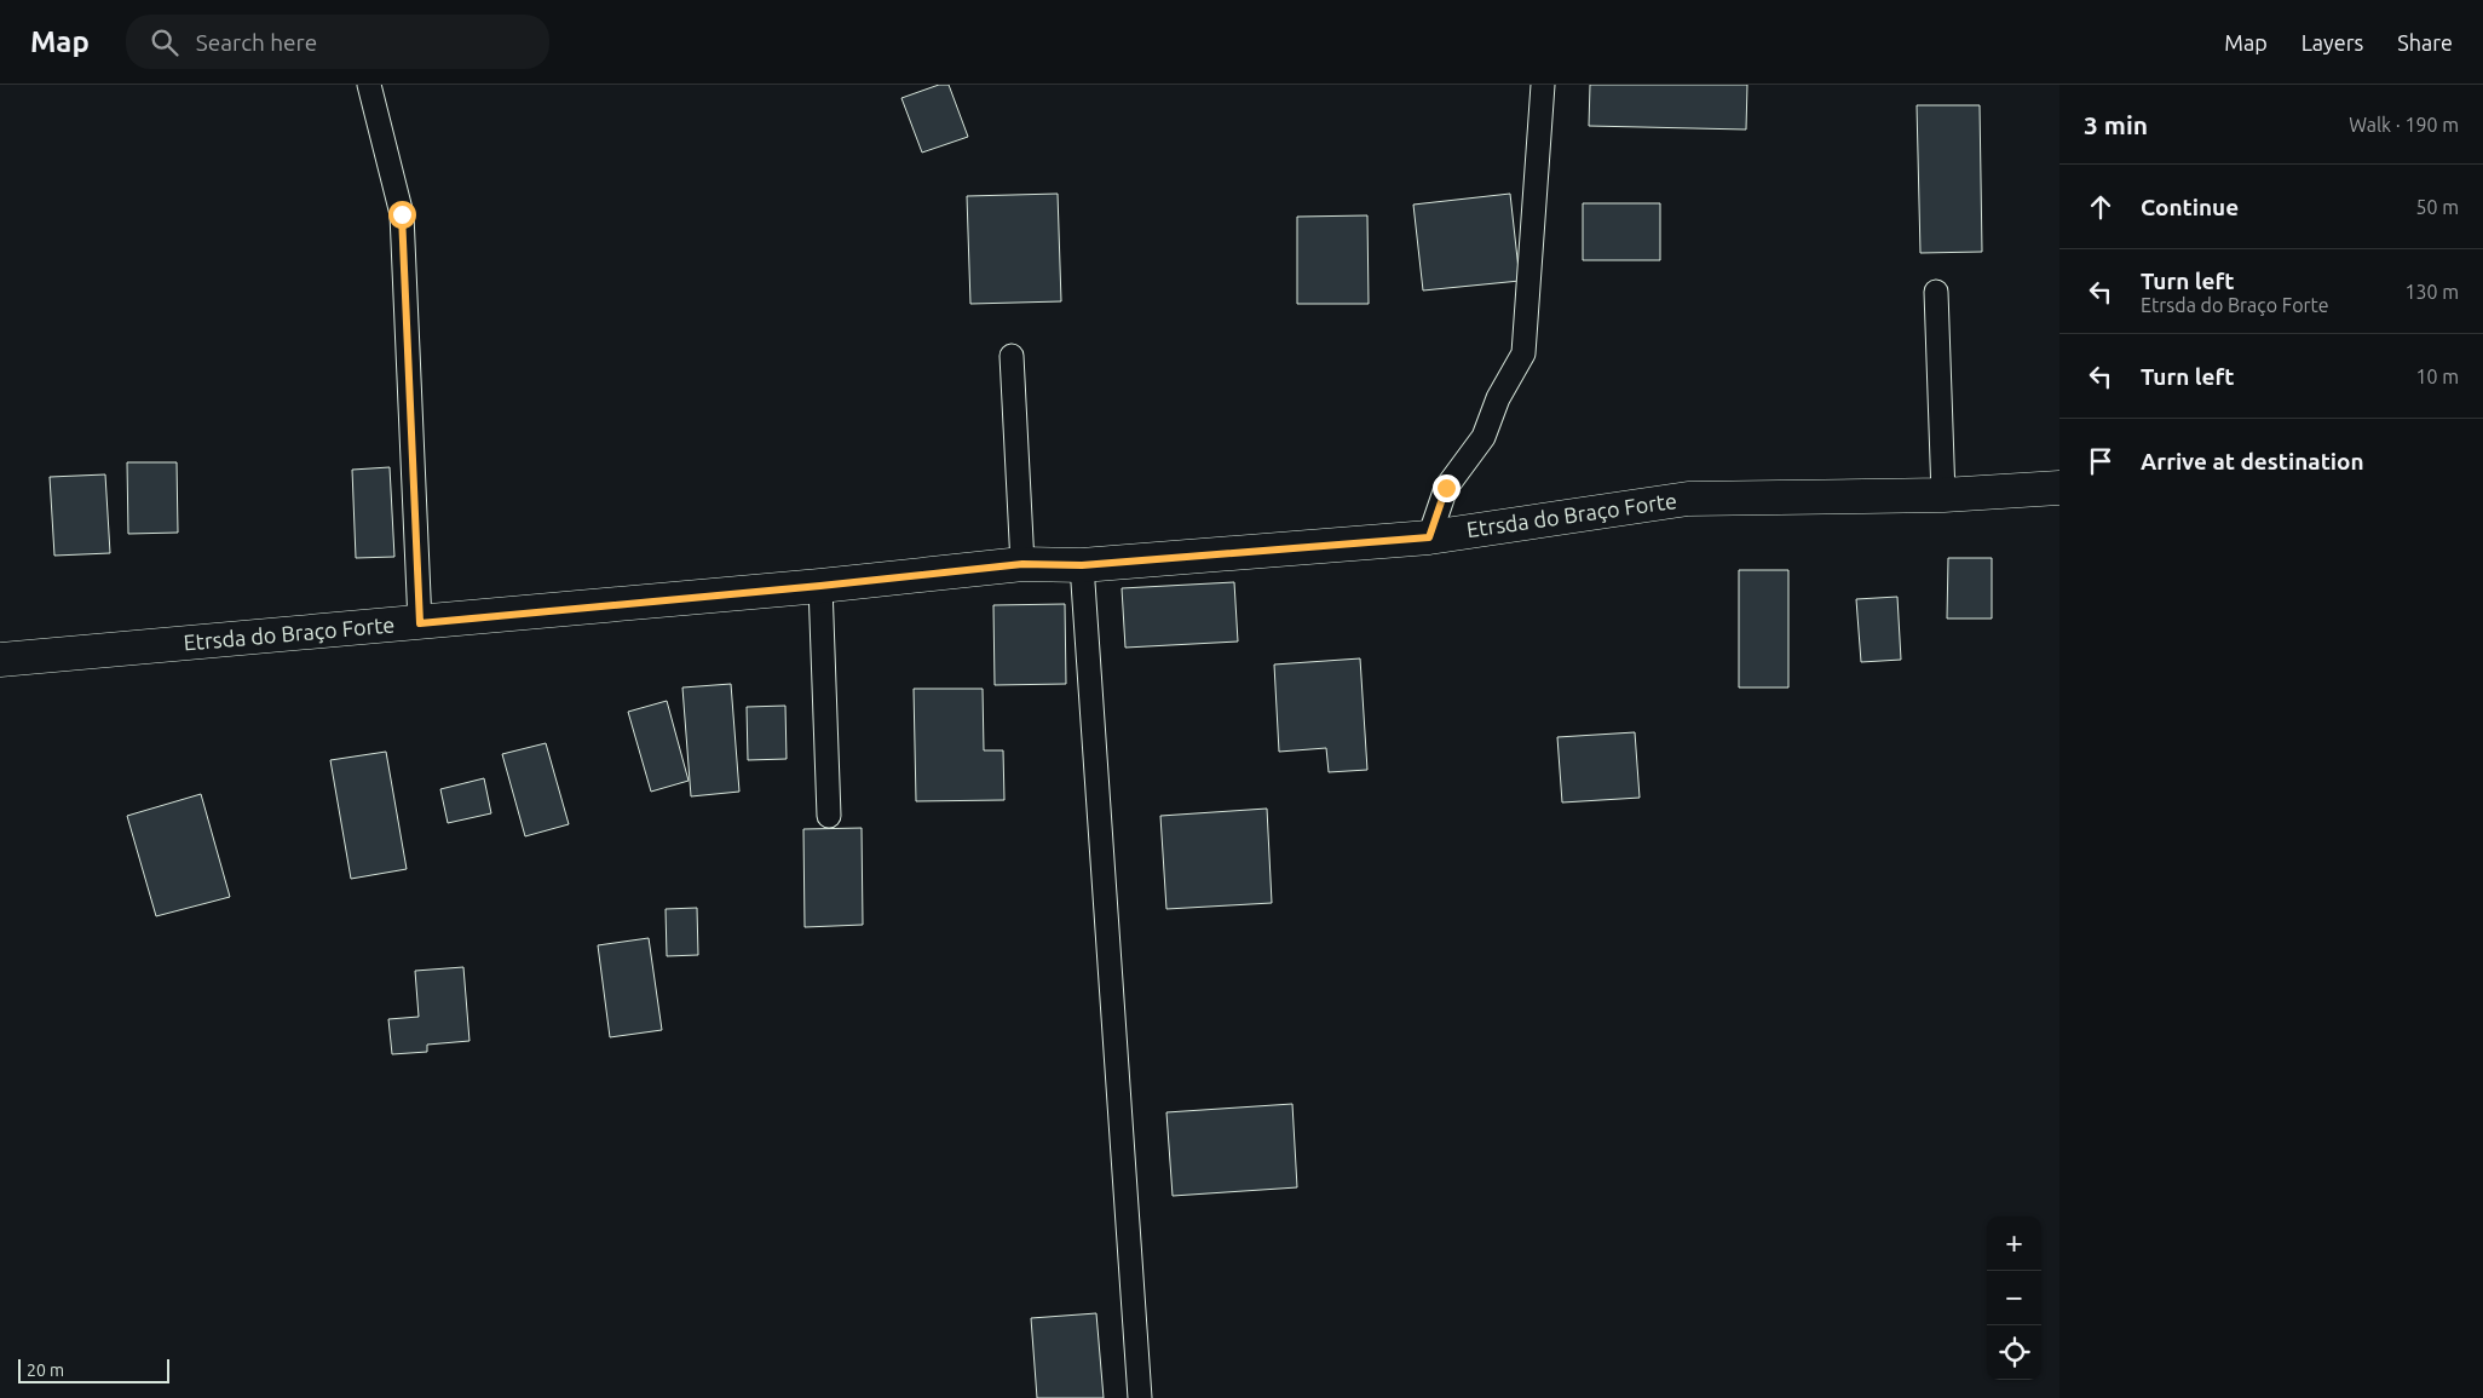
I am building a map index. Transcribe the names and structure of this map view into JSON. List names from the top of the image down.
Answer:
{
  "streets": {
    "street": ["Etrsda do Braço Forte"]
  },
  "scale_bar": "20 m",
  "page": {
    "header": "Map",
    "search": "Search here",
    "nav": ["Map", "Layers", "Share"],
    "heading": ["3 min", "Walk · 190 m"],
    "list": [
      ["Continue", "50 m"],
      ["Turn left", "Etrsda do Braço Forte", "130 m"],
      ["Turn left", "10 m"],
      "Arrive at destination"
    ],
    "map_buttons": ["+", "−"],
    "scale": "20 m"
  }
}
